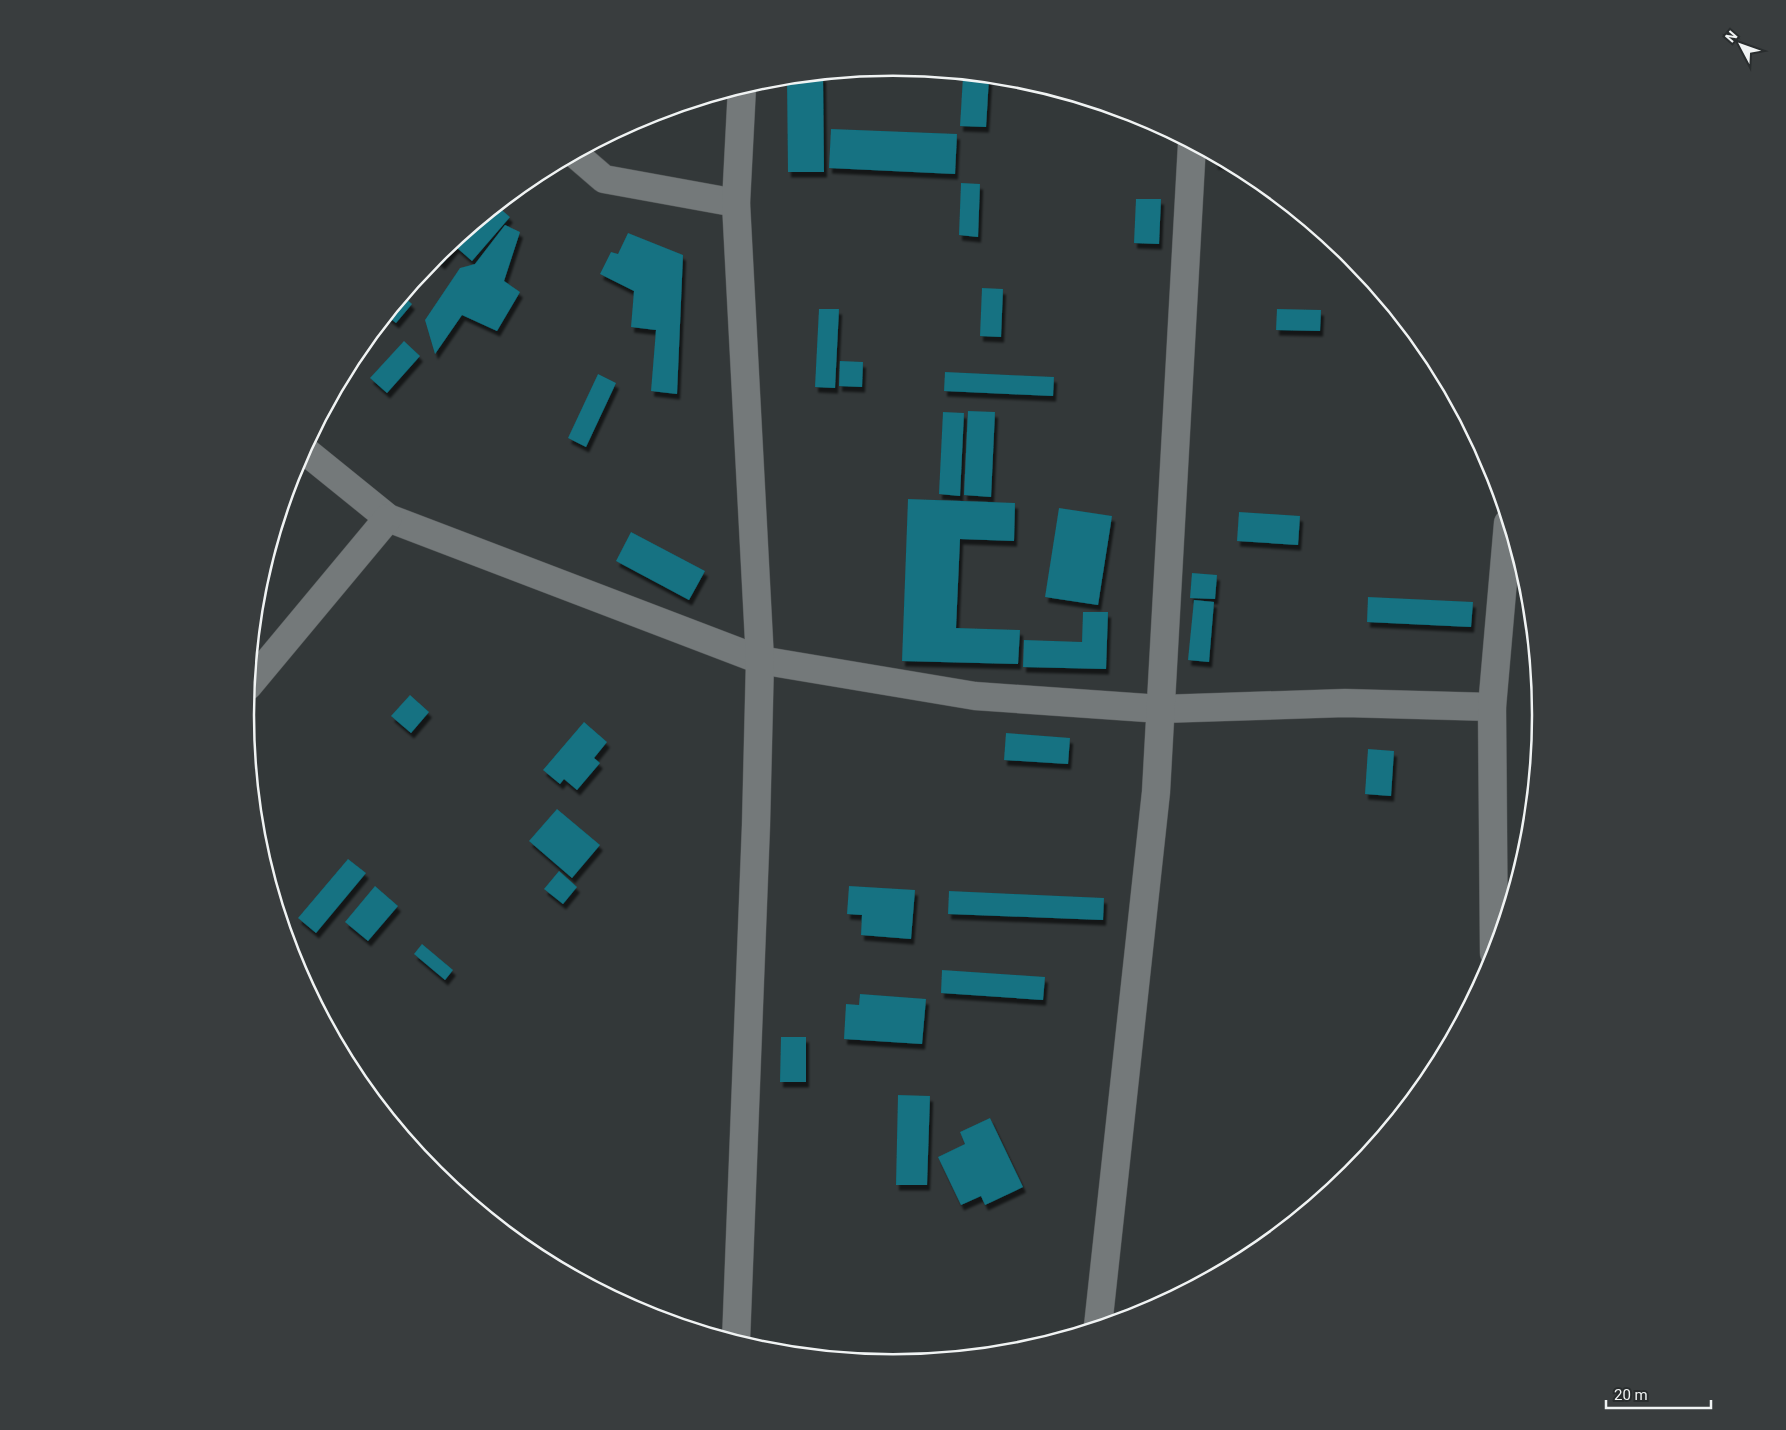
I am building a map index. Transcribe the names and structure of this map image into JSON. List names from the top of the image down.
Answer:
{
  "scale_bar": "20 m",
  "north": "top left"
}
